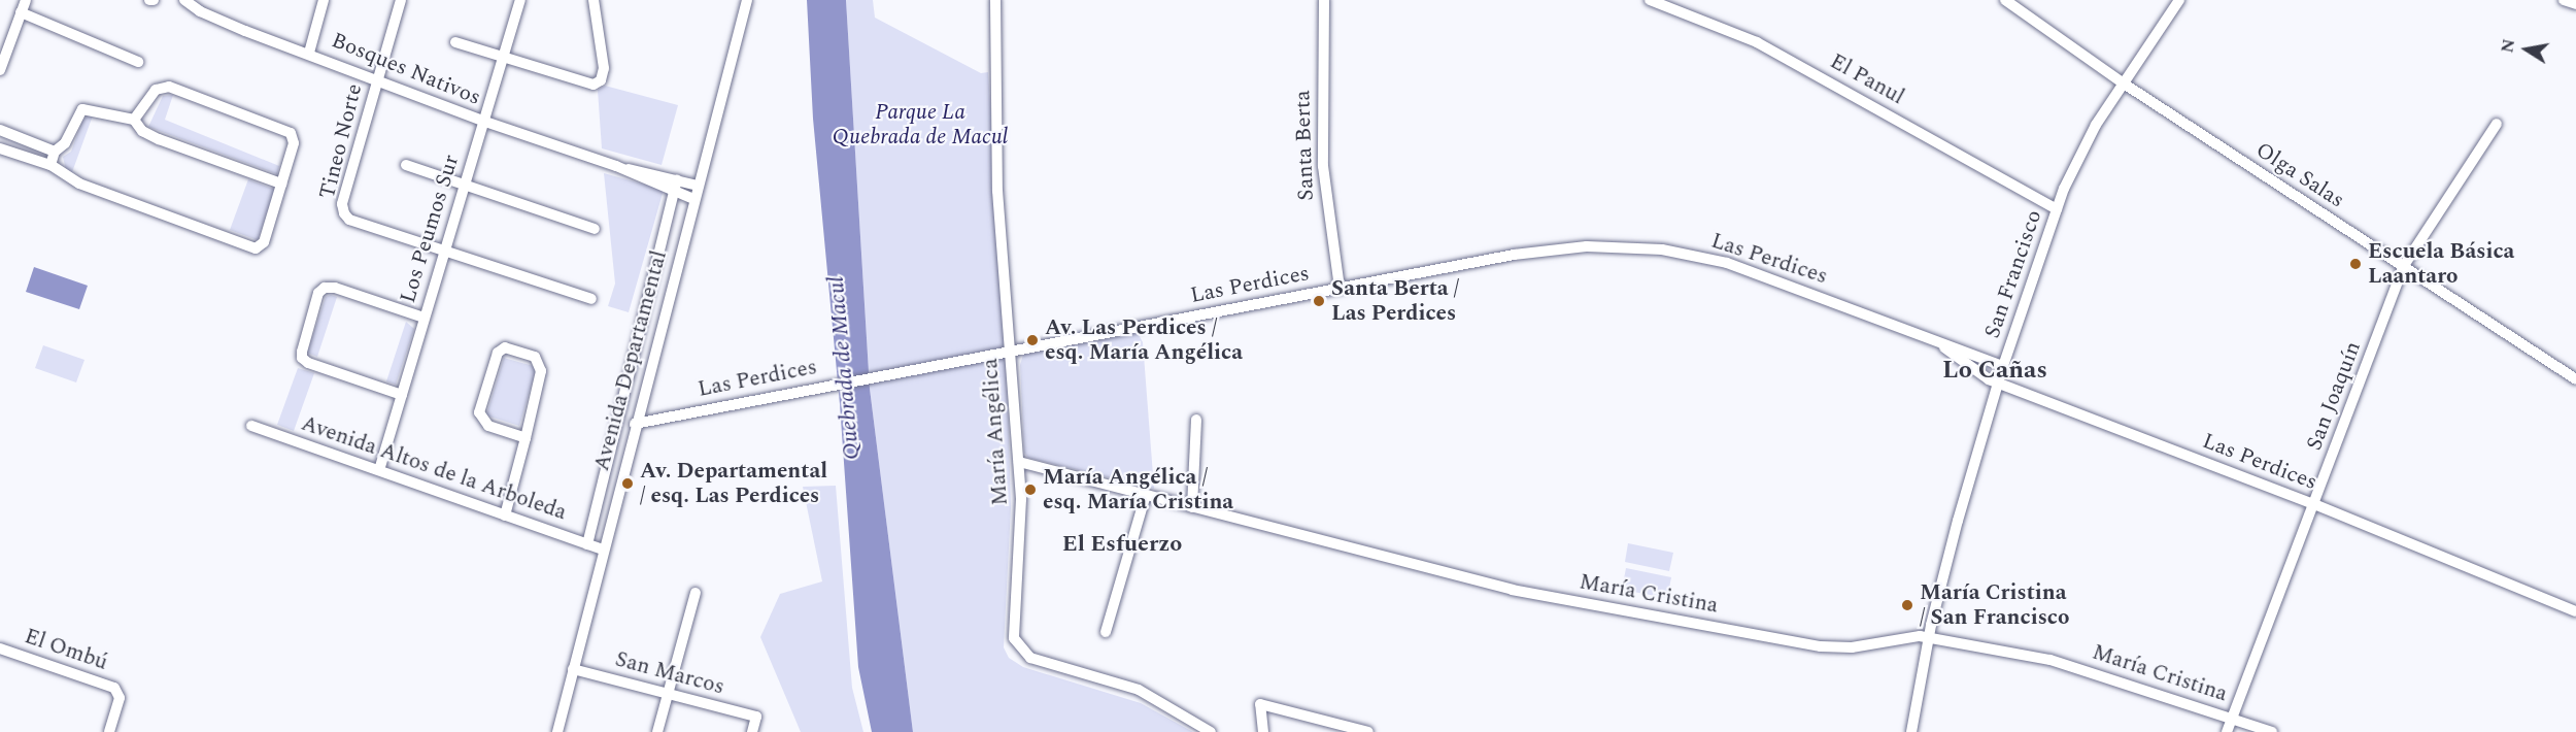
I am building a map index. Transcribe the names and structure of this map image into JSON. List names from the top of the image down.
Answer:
{
  "streets": {
    "street": [
      "Bosques Nativos",
      "El Panul",
      "Tineo Norte",
      "Santa Berta",
      "Olga Salas",
      "Los Peumos Sur",
      "Las Perdices",
      "San Francisco",
      "Avenida Departamental",
      "San Joaquín",
      "María Angélica",
      "Avenida Altos de la Arboleda",
      "María Cristina",
      "El Ombú",
      "San Marcos"
    ]
  },
  "crossings": [
    ["Bosques Nativos", "Tineo Norte"],
    ["Bosques Nativos", "Los Peumos Sur"],
    ["Bosques Nativos", "Avenida Departamental"],
    ["El Panul", "San Francisco"],
    ["Tineo Norte", "Los Peumos Sur"],
    ["Santa Berta", "Las Perdices"],
    ["Olga Salas", "San Francisco"],
    ["Olga Salas", "San Joaquín"],
    ["Los Peumos Sur", "Avenida Altos de la Arboleda"],
    ["Las Perdices", "San Francisco"],
    ["Las Perdices", "Avenida Departamental"],
    ["Las Perdices", "San Joaquín"],
    ["Las Perdices", "María Angélica"],
    ["San Francisco", "María Cristina"],
    ["Avenida Departamental", "Avenida Altos de la Arboleda"],
    ["Avenida Departamental", "San Marcos"],
    ["San Joaquín", "María Cristina"],
    ["María Angélica", "María Cristina"]
  ],
  "districts": ["Lo Cañas", "El Esfuerzo"],
  "water": ["Quebrada de Macul"],
  "parks": ["Parque La Quebrada de Macul"],
  "places": [
    "Escuela Básica Laantaro",
    "Santa Berta / Las Perdices",
    "Av. Las Perdices / esq. María Angélica",
    "Av. Departamental / esq. Las Perdices",
    "María Angélica / esq. María Cristina",
    "María Cristina / San Francisco"
  ],
  "north": "left"
}
